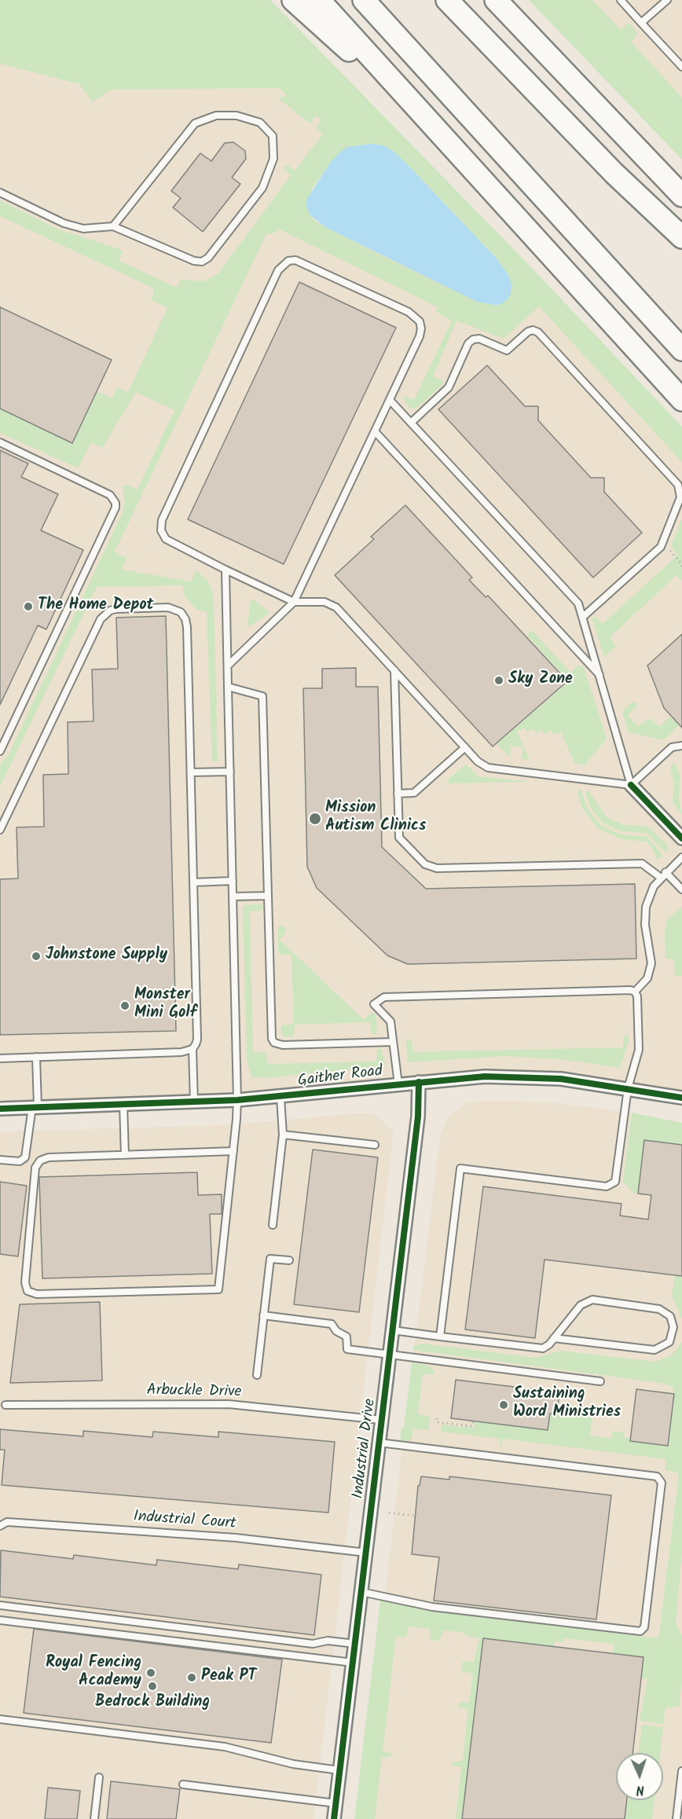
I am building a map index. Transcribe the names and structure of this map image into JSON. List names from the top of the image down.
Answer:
{
  "streets": {
    "street": ["Gaither Road", "Industrial Drive"],
    "lane": ["Arbuckle Drive", "Industrial Court"]
  },
  "crossings": [
    ["Gaither Road", "Industrial Drive"],
    ["Arbuckle Drive", "Industrial Drive"],
    ["Industrial Drive", "Industrial Court"]
  ],
  "places": [
    "The Home Depot",
    "Sky Zone",
    "Mission Autism Clinics",
    "Johnstone Supply",
    "Monster Mini Golf",
    "Sustaining Word Ministries",
    "Royal Fencing Academy",
    "Peak PT",
    "Bedrock Building"
  ],
  "north": "bottom"
}
